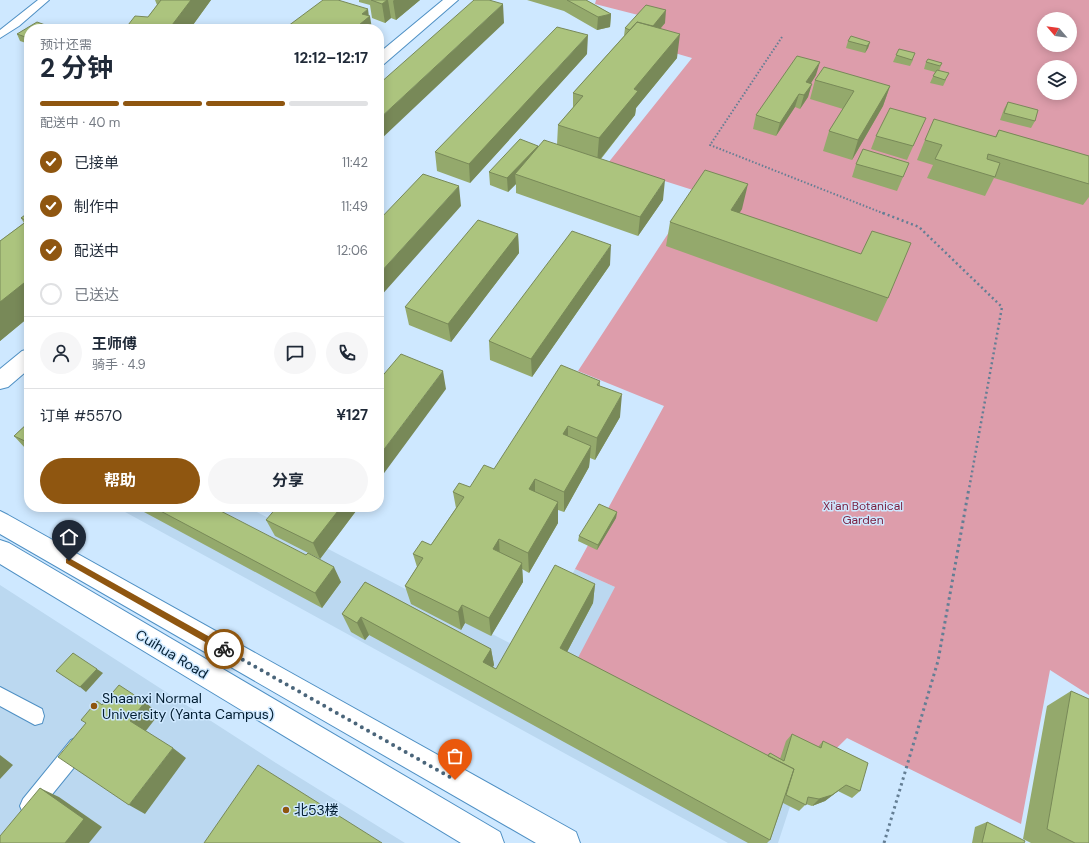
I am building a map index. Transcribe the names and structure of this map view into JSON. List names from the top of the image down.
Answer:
{
  "streets": {
    "main road": ["Cuihua Road"]
  },
  "parks": ["Xi'an Botanical Garden"],
  "places": ["Shaanxi Normal University (Yanta Campus)", "北53楼"],
  "north": "top left",
  "page": {
    "heading": ["2 分钟", "预计还需", "12:12–12:17"],
    "panel": [
      "王师傅",
      "骑手 · 4.9",
      "订单 #5570",
      "¥127"
    ],
    "bar": "配送中 · 40 m",
    "list": [
      ["已接单", "11:42"],
      ["制作中", "11:49"],
      ["配送中", "12:06"],
      "已送达"
    ],
    "buttons": ["帮助", "分享"]
  }
}
